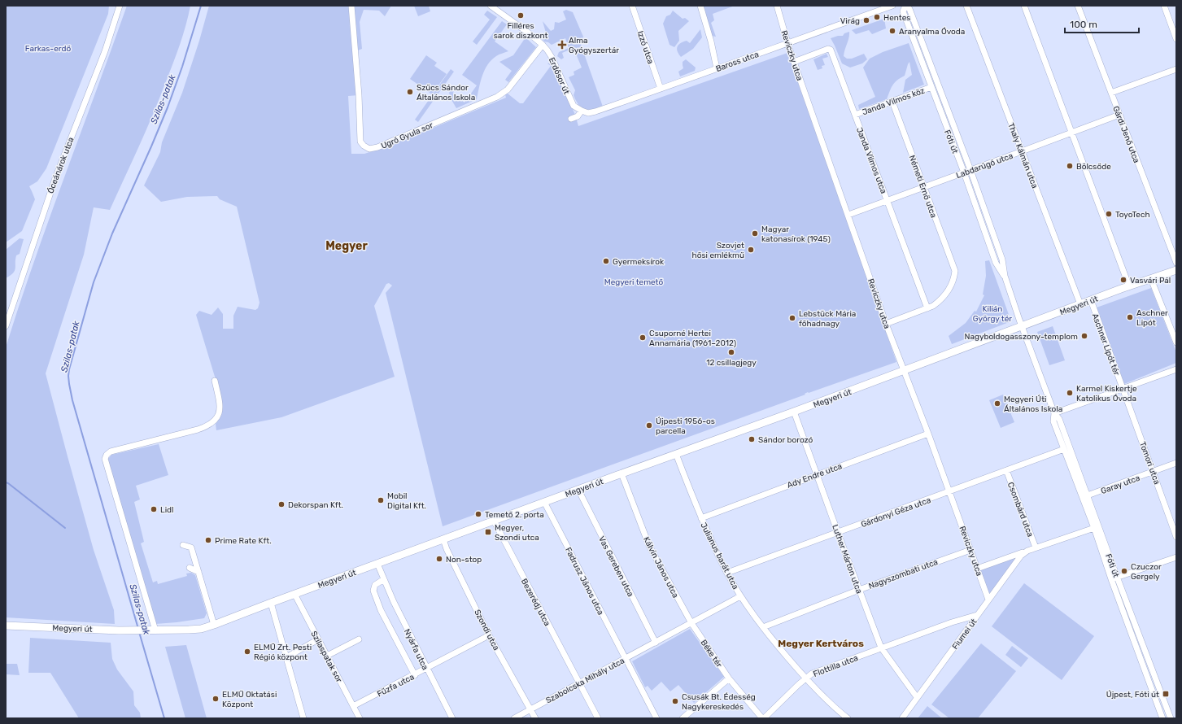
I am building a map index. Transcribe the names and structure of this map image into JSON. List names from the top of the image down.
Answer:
{
  "streets": {
    "main road": ["Megyeri út"],
    "street": [
      "Izzó utca",
      "Reviczky utca",
      "Baross utca",
      "Erdősor út",
      "Janda Vilmos köz",
      "Gárdi Jenő utca",
      "Ugró Gyula sor",
      "Fóti út",
      "Thaly Kálmán utca",
      "Janda Vilmos utca",
      "Óceánárok utca",
      "Labdarúgó utca",
      "Németi Ernő utca",
      "Aschner Lipót tér",
      "Tomori utca",
      "Ady Endre utca",
      "Garay utca",
      "Csombárd utca",
      "Gárdonyi Géza utca",
      "Julianus barát utca",
      "Luther Márton utca",
      "Vas Gereben utca",
      "Kálvin János utca",
      "Nagyszombati utca",
      "Fadrusz János utca",
      "Bezerédj utca",
      "Szondi utca",
      "Fiumei út",
      "Nyárfa utca",
      "Béke tér",
      "Szilaspatak sor",
      "Flottilla utca",
      "Szabolcska Mihály utca",
      "Fűzfa utca"
    ]
  },
  "crossings": [
    ["Izzó utca", "Baross utca"],
    ["Reviczky utca", "Baross utca"],
    ["Reviczky utca", "Janda Vilmos utca"],
    ["Reviczky utca", "Labdarúgó utca"],
    ["Reviczky utca", "Megyeri út"],
    ["Reviczky utca", "Ady Endre utca"],
    ["Reviczky utca", "Gárdonyi Géza utca"],
    ["Reviczky utca", "Nagyszombati utca"],
    ["Reviczky utca", "Fiumei út"],
    ["Baross utca", "Erdősor út"],
    ["Erdősor út", "Ugró Gyula sor"],
    ["Janda Vilmos köz", "Fóti út"],
    ["Janda Vilmos köz", "Janda Vilmos utca"],
    ["Janda Vilmos köz", "Németi Ernő utca"],
    ["Gárdi Jenő utca", "Labdarúgó utca"],
    ["Fóti út", "Labdarúgó utca"],
    ["Fóti út", "Megyeri út"],
    ["Fóti út", "Garay utca"],
    ["Fóti út", "Gárdonyi Géza utca"],
    ["Fóti út", "Fiumei út"],
    ["Thaly Kálmán utca", "Labdarúgó utca"],
    ["Thaly Kálmán utca", "Megyeri út"],
    ["Janda Vilmos utca", "Labdarúgó utca"],
    ["Janda Vilmos utca", "Németi Ernő utca"],
    ["Labdarúgó utca", "Németi Ernő utca"],
    ["Megyeri út", "Aschner Lipót tér"],
    ["Megyeri út", "Julianus barát utca"],
    ["Megyeri út", "Luther Márton utca"],
    ["Megyeri út", "Vas Gereben utca"],
    ["Megyeri út", "Kálvin János utca"],
    ["Megyeri út", "Fadrusz János utca"],
    ["Megyeri út", "Bezerédj utca"],
    ["Megyeri út", "Szondi utca"],
    ["Megyeri út", "Nyárfa utca"],
    ["Megyeri út", "Szilaspatak sor"],
    ["Aschner Lipót tér", "Tomori utca"],
    ["Tomori utca", "Garay utca"],
    ["Ady Endre utca", "Julianus barát utca"],
    ["Ady Endre utca", "Luther Márton utca"],
    ["Csombárd utca", "Gárdonyi Géza utca"],
    ["Csombárd utca", "Fiumei út"],
    ["Gárdonyi Géza utca", "Julianus barát utca"],
    ["Gárdonyi Géza utca", "Luther Márton utca"],
    ["Julianus barát utca", "Nagyszombati utca"],
    ["Julianus barát utca", "Flottilla utca"],
    ["Luther Márton utca", "Nagyszombati utca"],
    ["Luther Márton utca", "Fiumei út"],
    ["Luther Márton utca", "Flottilla utca"],
    ["Vas Gereben utca", "Szabolcska Mihály utca"],
    ["Kálvin János utca", "Béke tér"],
    ["Fadrusz János utca", "Szabolcska Mihály utca"],
    ["Bezerédj utca", "Szabolcska Mihály utca"],
    ["Szondi utca", "Szabolcska Mihály utca"],
    ["Szondi utca", "Fűzfa utca"],
    ["Fiumei út", "Flottilla utca"],
    ["Nyárfa utca", "Fűzfa utca"],
    ["Szilaspatak sor", "Fűzfa utca"]
  ],
  "districts": ["Megyer", "Megyer Kertváros"],
  "water": ["Szilas-patak"],
  "parks": ["Farkas-erdő", "Megyeri temető", "Kilián György tér"],
  "places": {
    "other": [
      "Filléres sarok diszkont",
      "Hentes",
      "Virág",
      "Aranyalma Óvoda",
      "Szűcs Sándor Általános Iskola",
      "Bölcsőde",
      "ToyoTech",
      "Magyar katonasírok (1945)",
      "Szovjet hősi emlékmű",
      "Gyermeksírok",
      "Vasvári Pál",
      "Aschner Lipót",
      "Lebstück Mária főhadnagy",
      "Nagyboldogasszony-templom",
      "Csuporné Hertei Annamária (1961–2012)",
      "12 csillagjegy",
      "Karmel Kiskertje Katolikus Óvoda",
      "Megyeri Úti Általános Iskola",
      "Újpesti 1956-os parcella",
      "Sándor borozó",
      "Mobil Digital Kft.",
      "Dekorspan Kft.",
      "Lidl",
      "Temető 2. porta",
      "Prime Rate Kft.",
      "Non-stop",
      "Czuczor Gergely",
      "ELMŰ Zrt. Pesti Régió központ",
      "ELMŰ Oktatási Központ",
      "Csusák Bt. Édesség Nagykereskedés"
    ],
    "health": ["Alma Gyógyszertár"],
    "transit": ["Megyer, Szondi utca", "Újpest, Fóti út"]
  },
  "scale_bar": "100 m"
}
